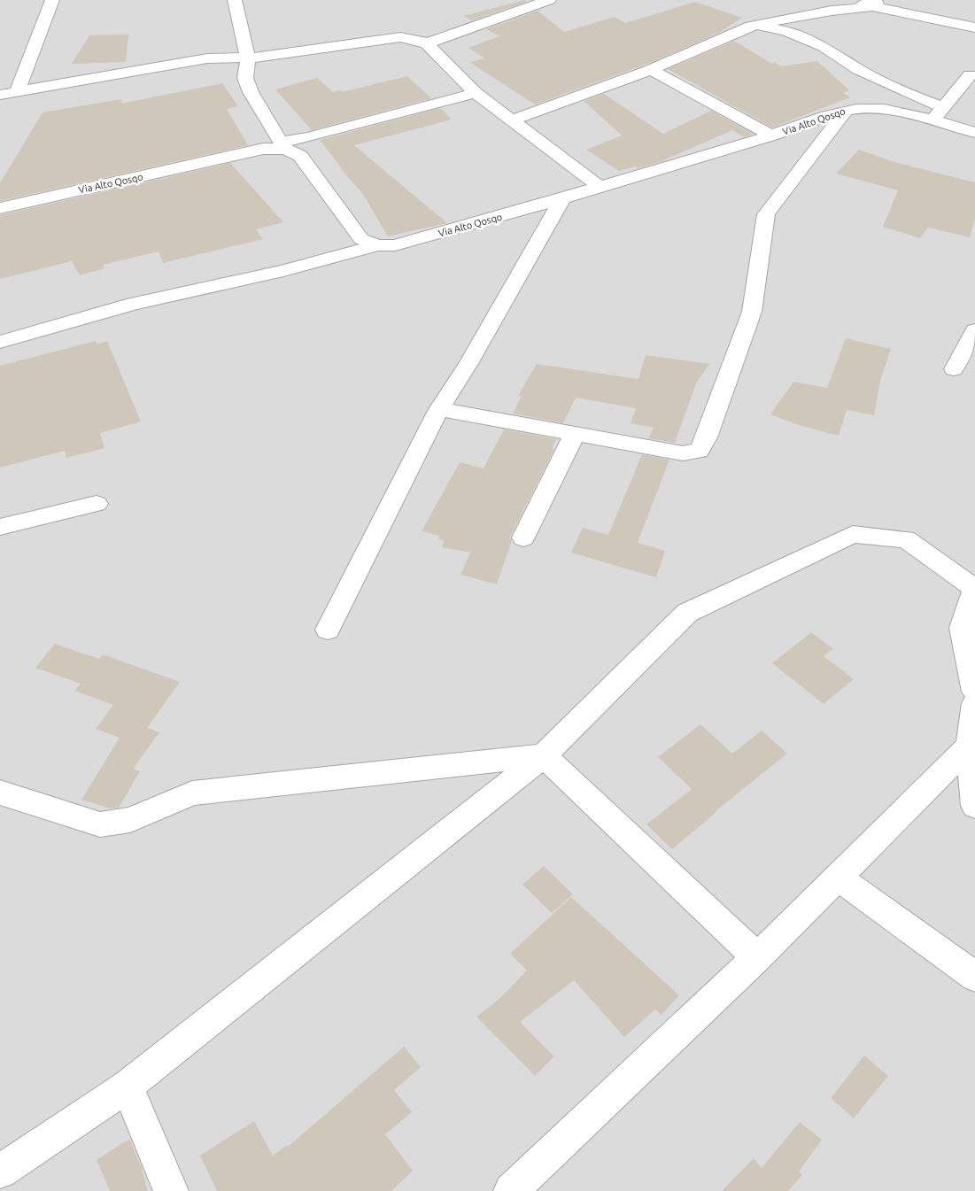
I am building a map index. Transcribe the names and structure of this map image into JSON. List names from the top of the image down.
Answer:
{
  "streets": {
    "street": ["Via Alto Qosqo"]
  }
}
